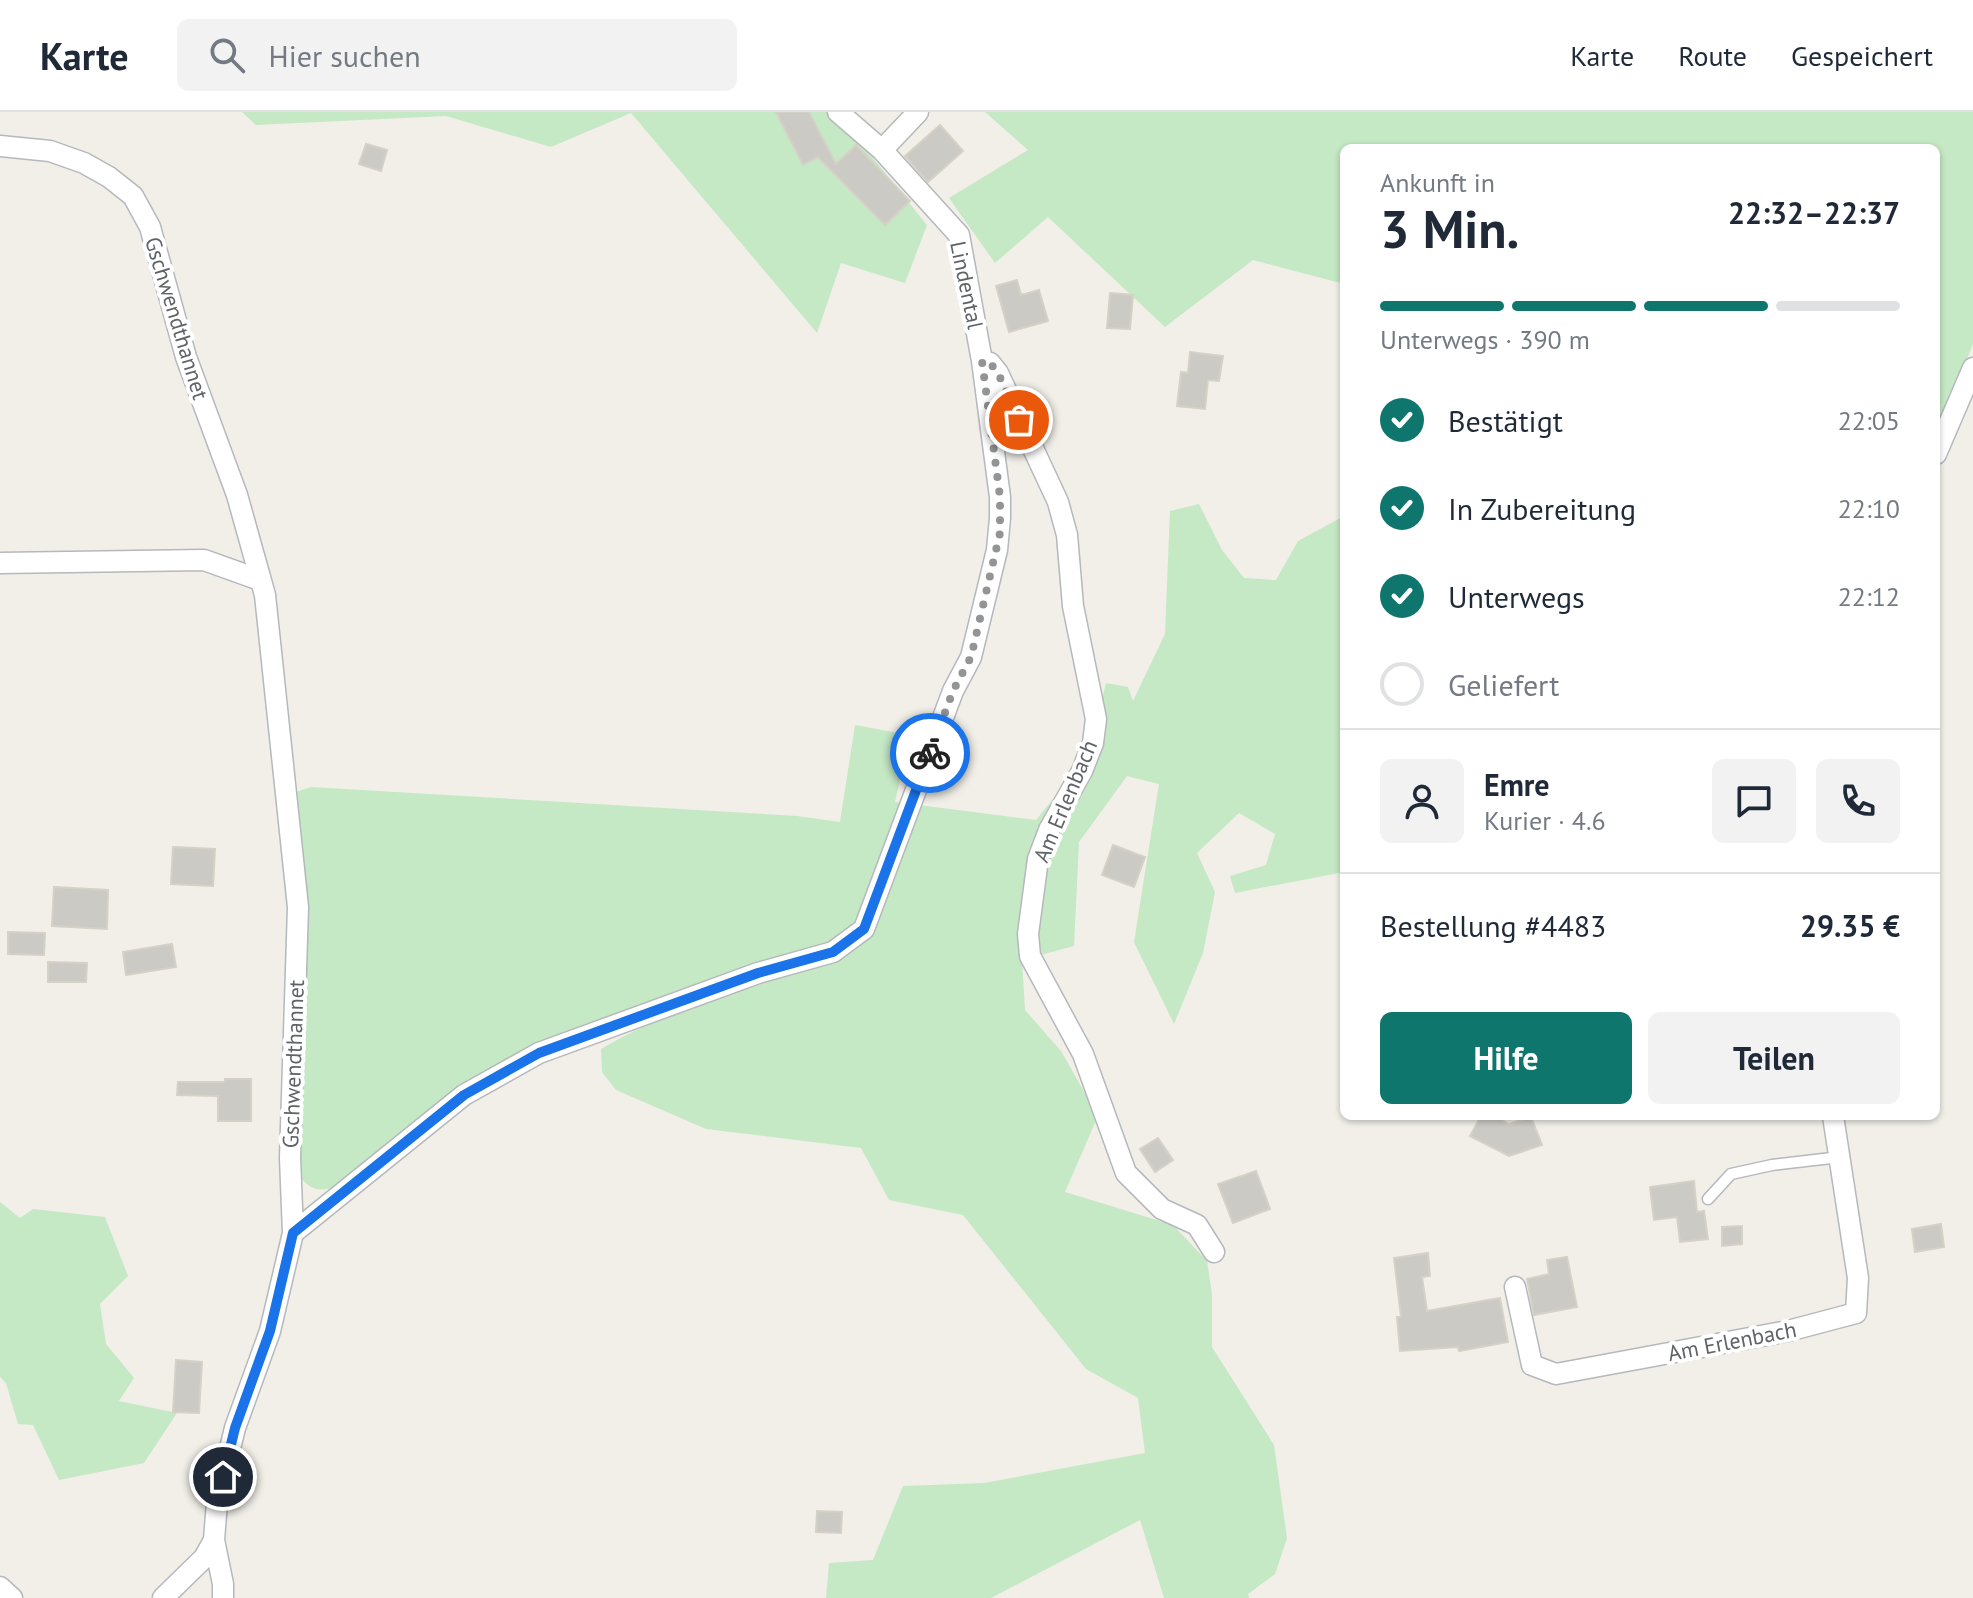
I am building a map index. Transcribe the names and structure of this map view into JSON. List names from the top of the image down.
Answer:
{
  "streets": {
    "street": ["Lindental", "Gschwendthannet", "Am Erlenbach"]
  },
  "crossings": [
    ["Lindental", "Gschwendthannet"],
    ["Lindental", "Am Erlenbach"]
  ],
  "page": {
    "header": "Karte",
    "search": "Hier suchen",
    "nav": ["Karte", "Route", "Gespeichert"],
    "heading": ["3 Min.", "Ankunft in", "22:32–22:37"],
    "panel": [
      "Emre",
      "Kurier · 4.6",
      "Bestellung #4483",
      "29.35 €"
    ],
    "bar": "Unterwegs · 390 m",
    "list": [
      ["Bestätigt", "22:05"],
      ["In Zubereitung", "22:10"],
      ["Unterwegs", "22:12"],
      "Geliefert"
    ],
    "buttons": ["Hilfe", "Teilen"]
  }
}
